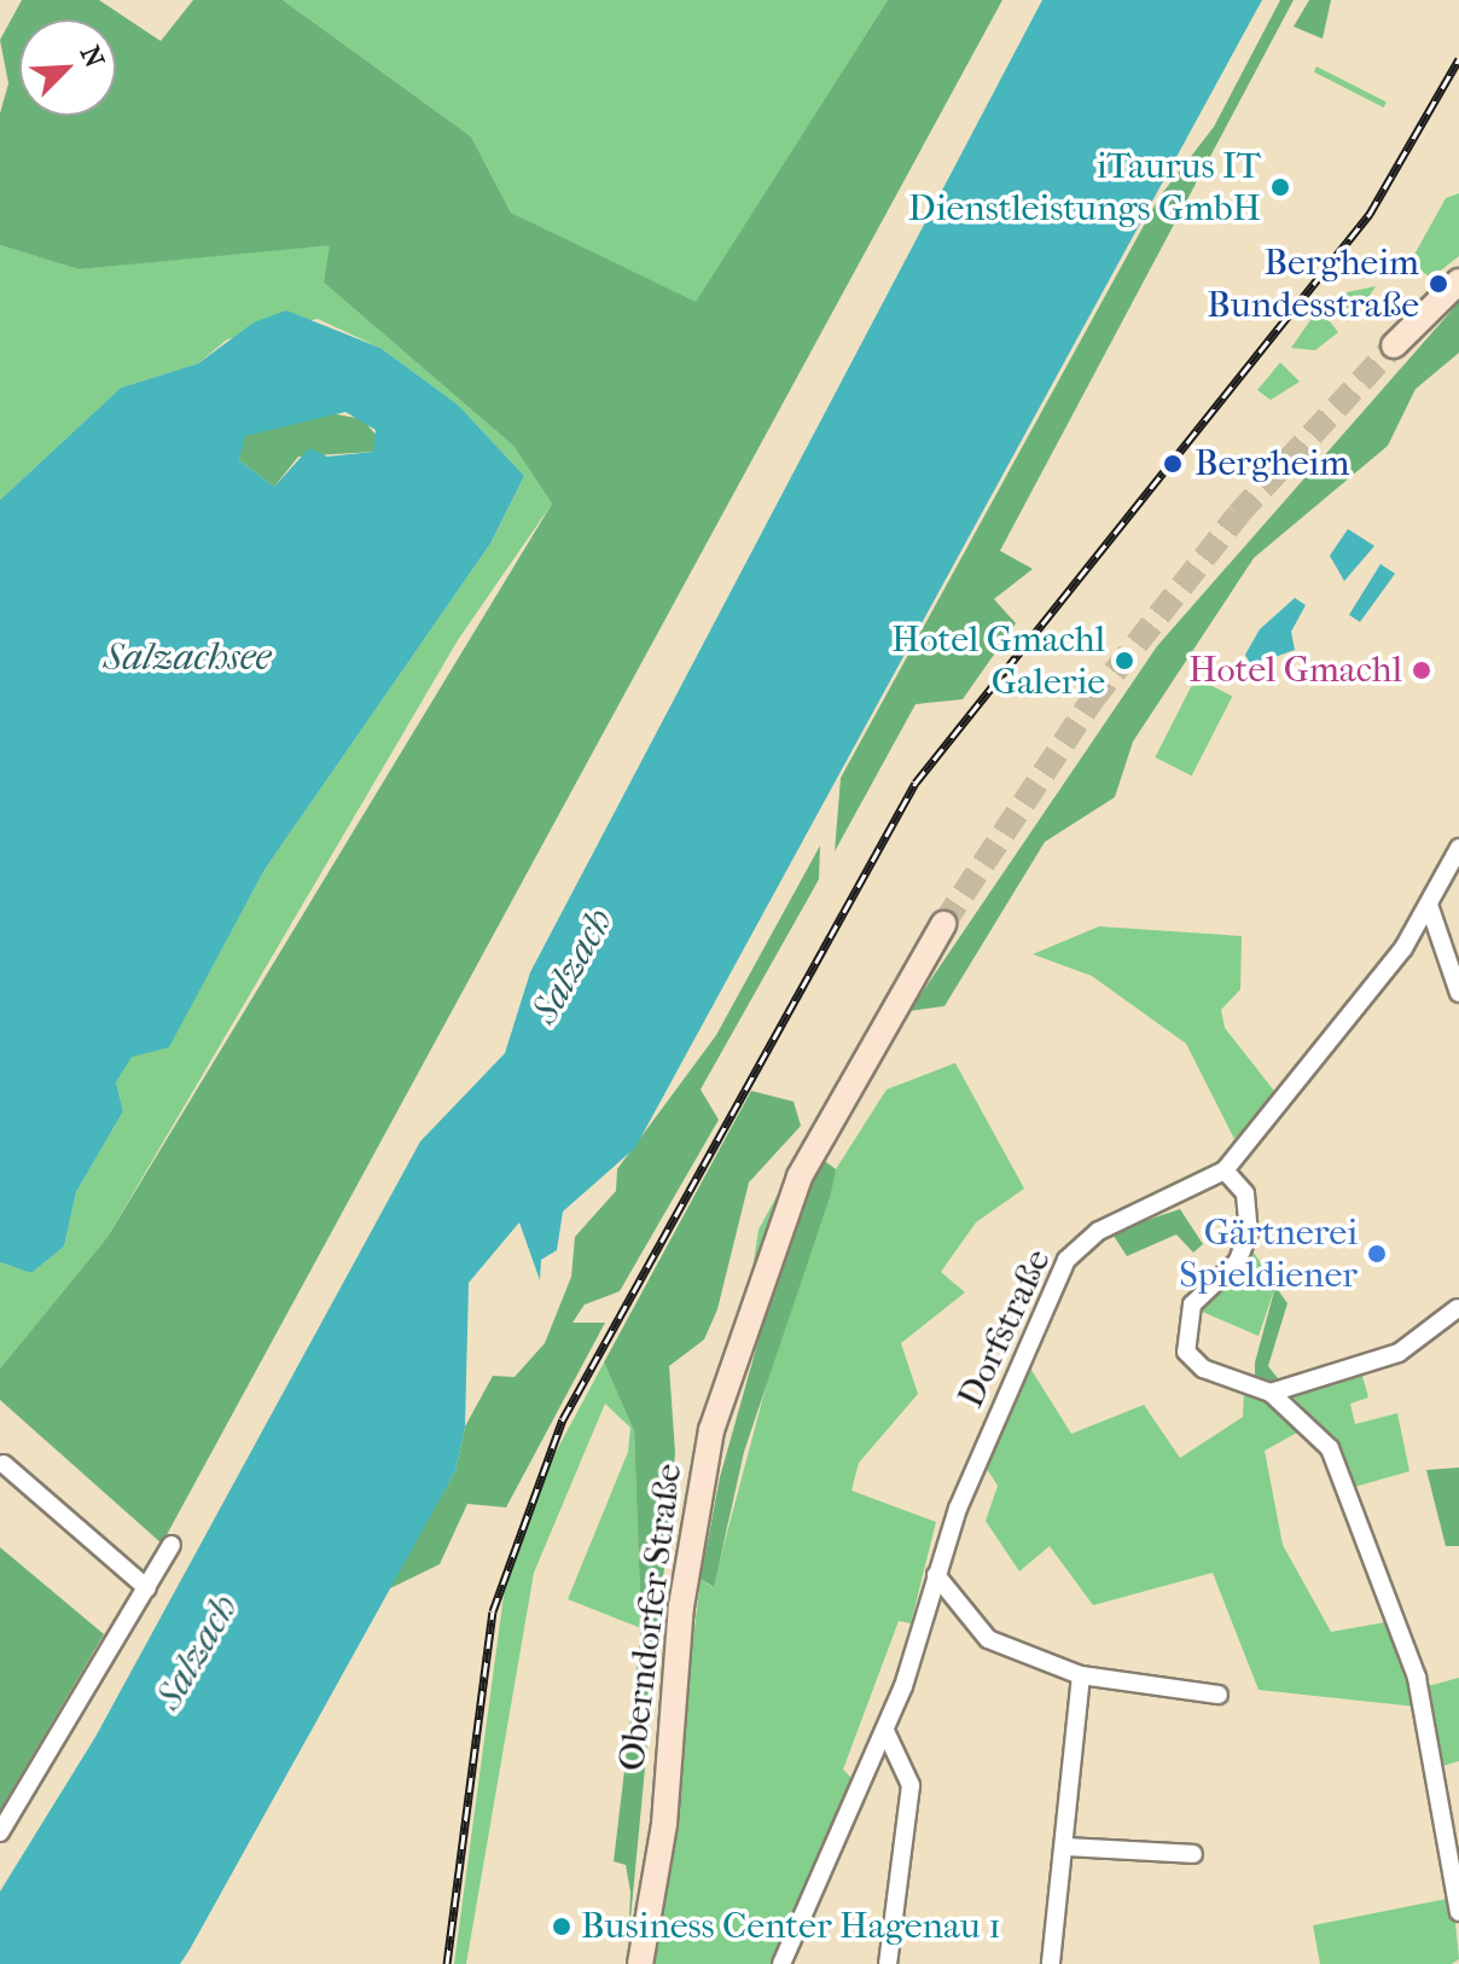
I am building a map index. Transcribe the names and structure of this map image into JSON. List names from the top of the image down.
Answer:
{
  "streets": {
    "main road": ["Oberndorfer Straße"],
    "street": ["Dorfstraße"]
  },
  "water": ["Salzachsee", "Salzach"],
  "places": [
    "iTaurus IT Dienstleistungs GmbH",
    "Bergheim Bundesstraße",
    "Bergheim",
    "Hotel Gmachl Galerie",
    "Hotel Gmachl",
    "Gärtnerei Spieldiener",
    "Business Center Hagenau 1"
  ],
  "north": "top right"
}
